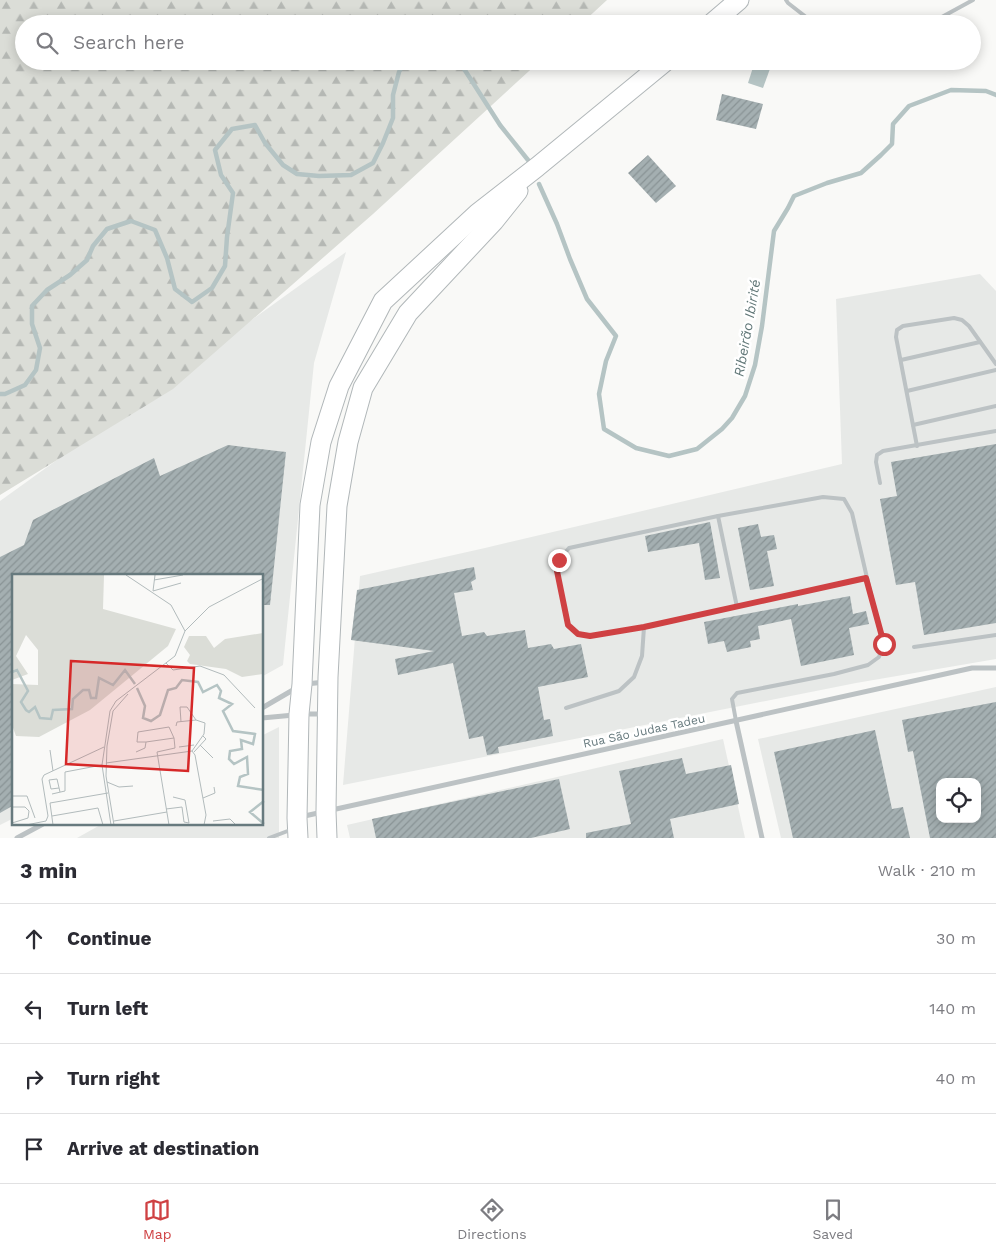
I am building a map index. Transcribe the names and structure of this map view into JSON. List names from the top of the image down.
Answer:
{
  "streets": {
    "street": ["Rua São Judas Tadeu"]
  },
  "water": ["Ribeirão Ibirité"],
  "page": {
    "search": "Search here",
    "heading": ["3 min", "Walk · 210 m"],
    "list": [
      ["Continue", "30 m"],
      ["Turn left", "140 m"],
      ["Turn right", "40 m"],
      "Arrive at destination"
    ],
    "nav": ["Map", "Directions", "Saved"]
  }
}
